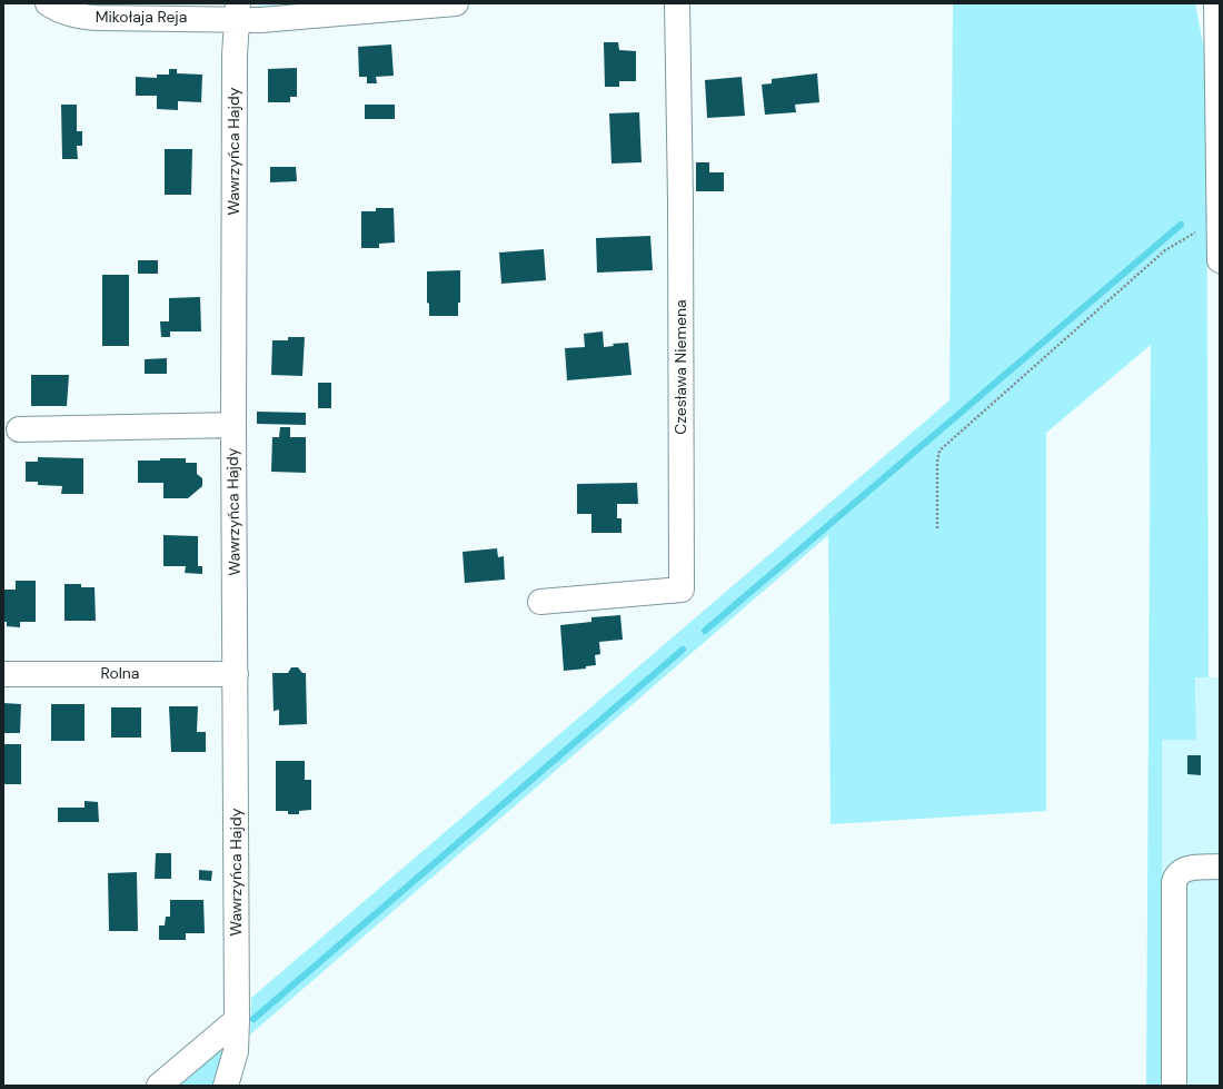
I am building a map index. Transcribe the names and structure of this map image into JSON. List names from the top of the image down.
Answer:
{
  "streets": {
    "street": [
      "Mikołaja Reja",
      "Wawrzyńca Hajdy",
      "Czesława Niemena",
      "Rolna"
    ]
  },
  "crossings": [
    ["Mikołaja Reja", "Wawrzyńca Hajdy"],
    ["Wawrzyńca Hajdy", "Rolna"]
  ]
}
